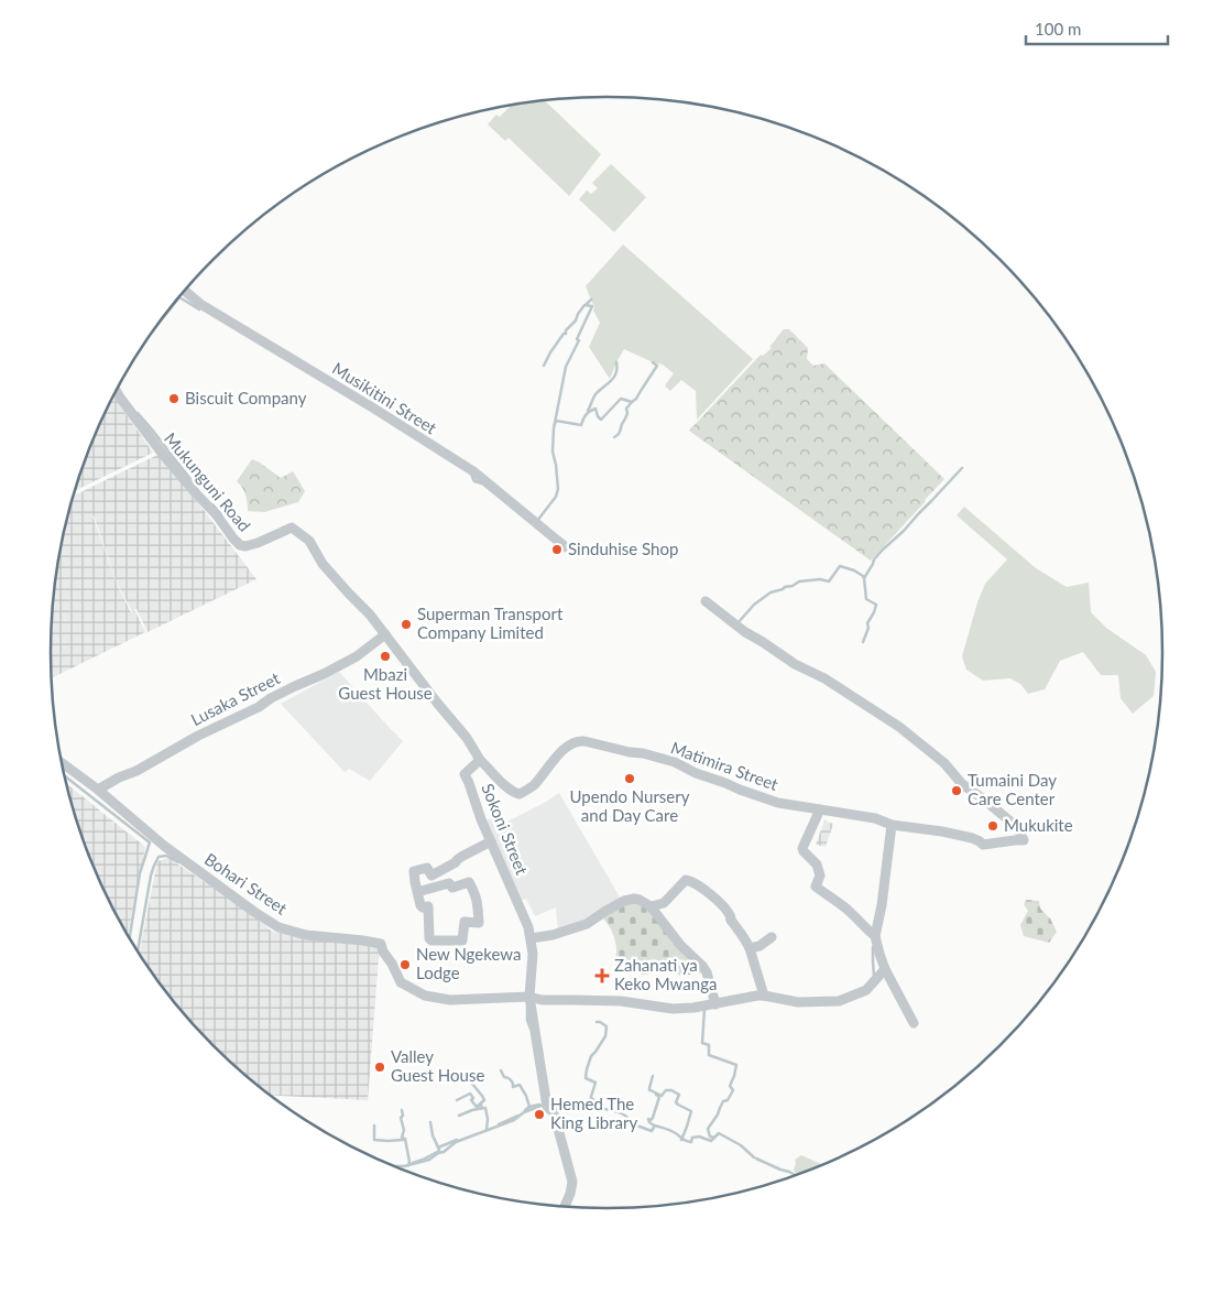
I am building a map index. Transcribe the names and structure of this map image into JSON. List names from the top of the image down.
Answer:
{
  "streets": {
    "street": [
      "Musikitini Street",
      "Mukunguni Road",
      "Lusaka Street",
      "Matimira Street",
      "Sokoni Street",
      "Bohari Street"
    ]
  },
  "crossings": [
    ["Mukunguni Road", "Lusaka Street"],
    ["Lusaka Street", "Bohari Street"],
    ["Matimira Street", "Sokoni Street"],
    ["Sokoni Street", "Bohari Street"]
  ],
  "places": {
    "other": [
      "Biscuit Company",
      "Sinduhise Shop",
      "Superman Transport Company Limited",
      "Mbazi Guest House",
      "Upendo Nursery and Day Care",
      "Tumaini Day Care Center",
      "Mukukite",
      "New Ngekewa Lodge",
      "Valley Guest House",
      "Hemed The King Library"
    ],
    "health": ["Zahanati ya Keko Mwanga"]
  },
  "scale_bar": "100 m"
}
